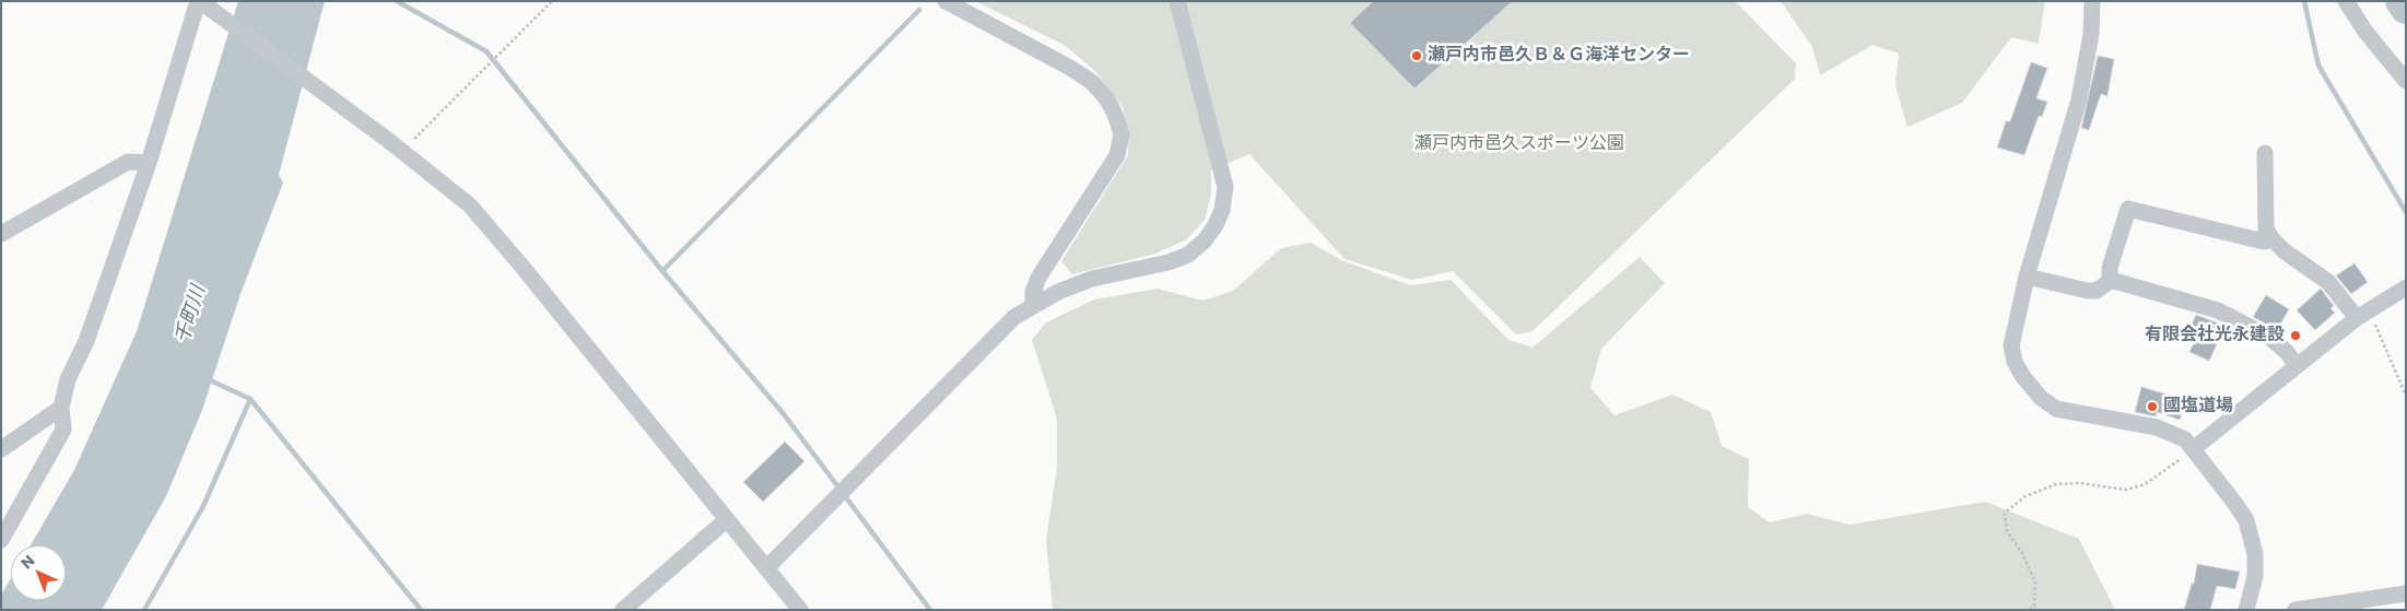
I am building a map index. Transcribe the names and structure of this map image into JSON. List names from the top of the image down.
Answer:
{
  "water": ["千町川"],
  "parks": ["瀬戸内市邑久スポーツ公園"],
  "places": ["瀬戸内市邑久Ｂ＆Ｇ海洋センター", "有限会社光永建設", "國塩道場"],
  "north": "top left"
}
